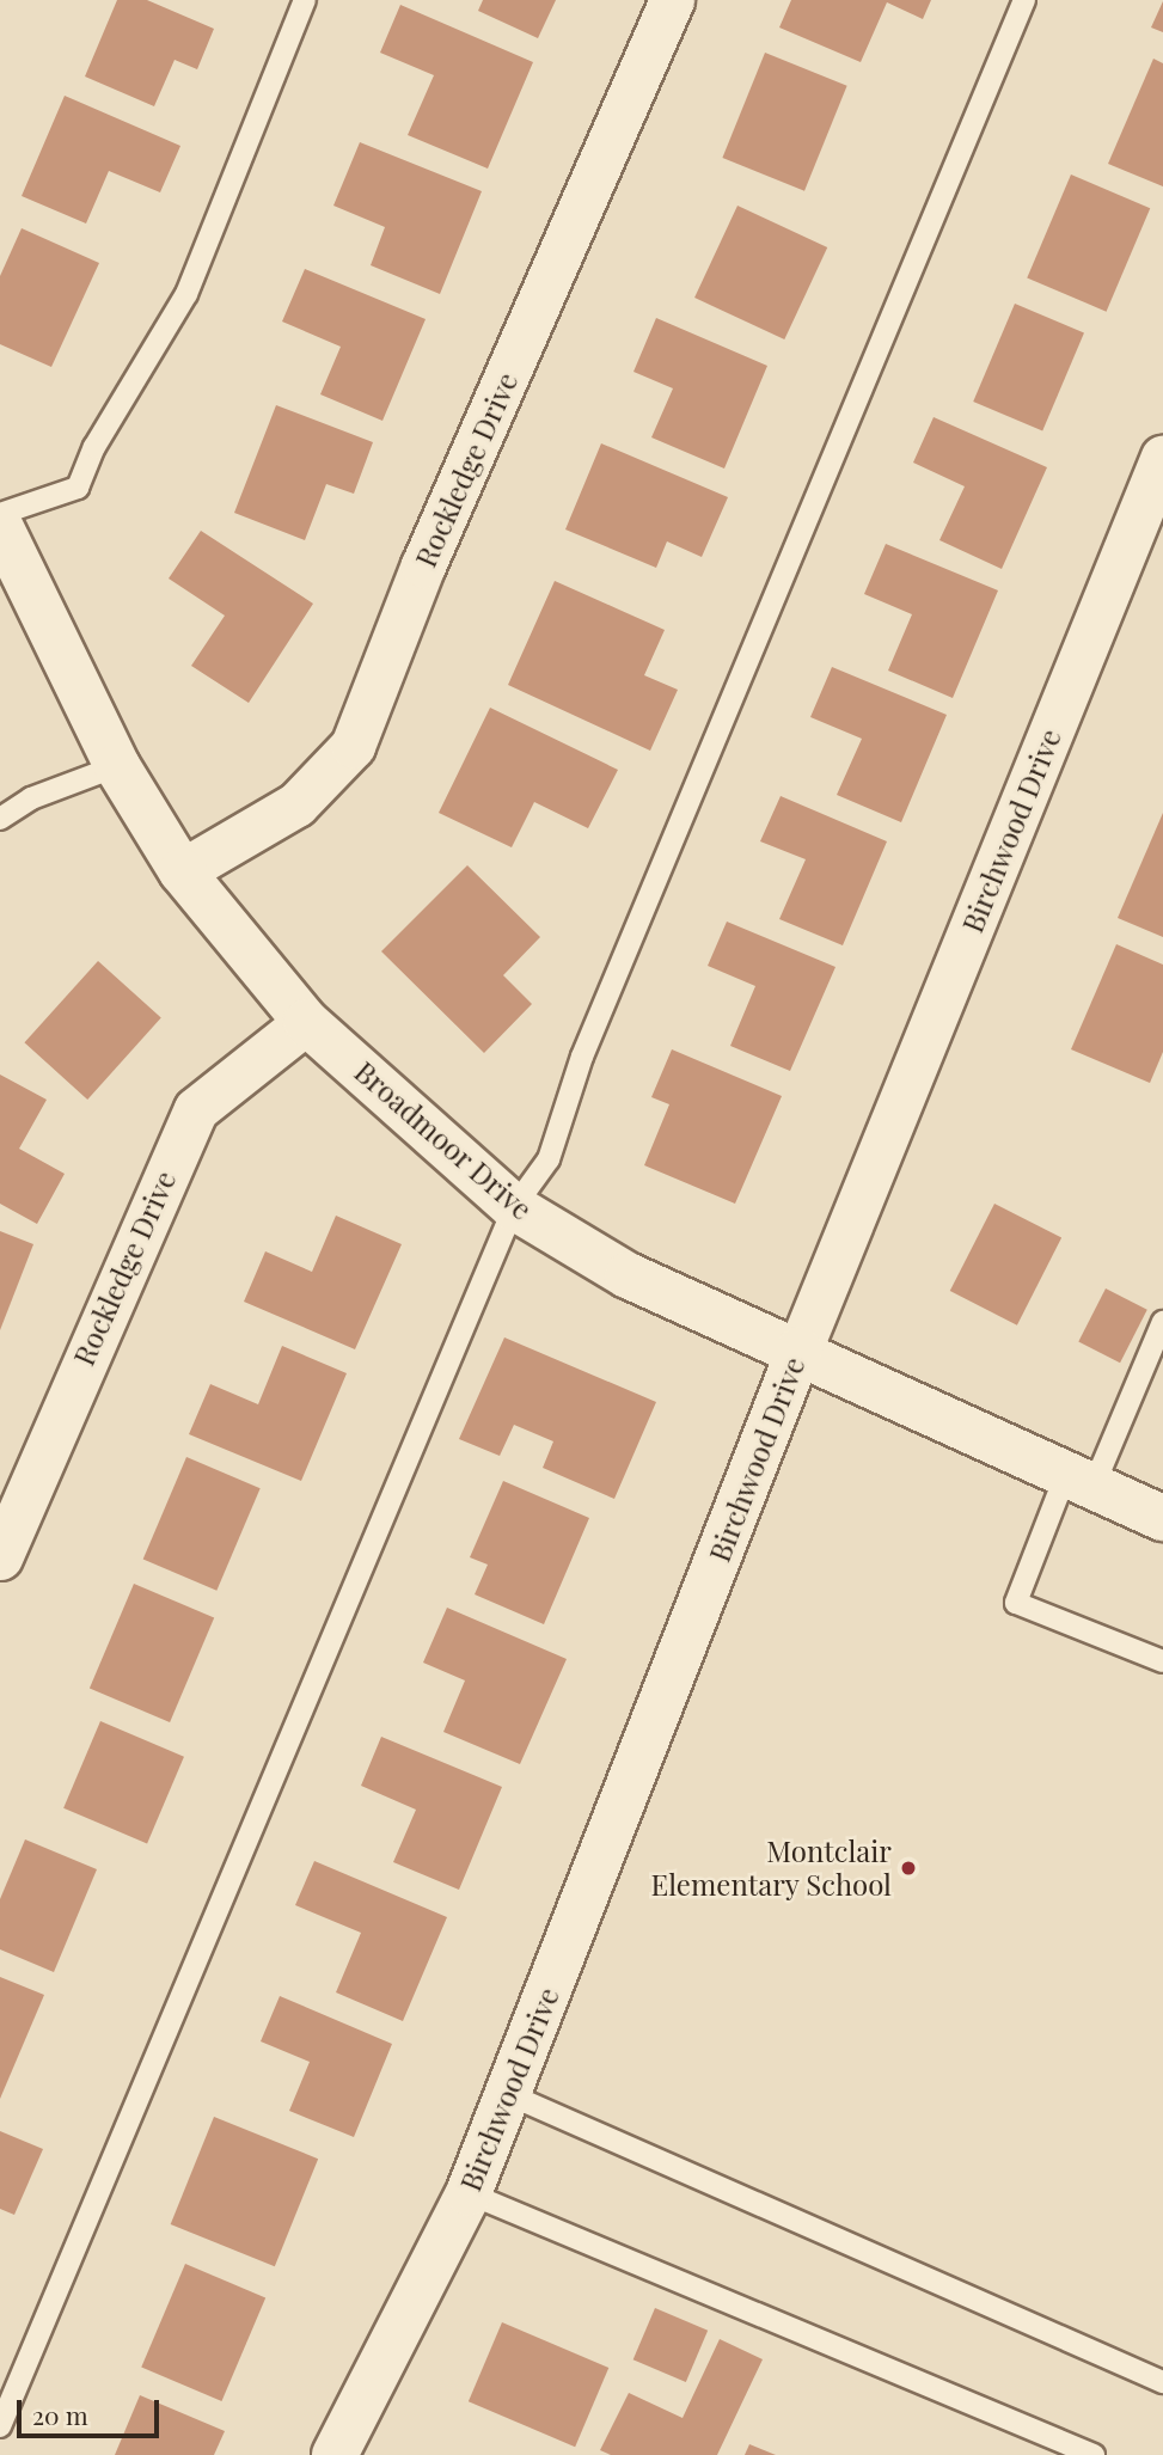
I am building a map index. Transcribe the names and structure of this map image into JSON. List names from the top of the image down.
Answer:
{
  "streets": {
    "street": ["Rockledge Drive", "Birchwood Drive", "Broadmoor Drive"]
  },
  "crossings": [
    ["Rockledge Drive", "Broadmoor Drive"],
    ["Birchwood Drive", "Broadmoor Drive"]
  ],
  "places": ["Montclair Elementary School"],
  "scale_bar": "20 m"
}
